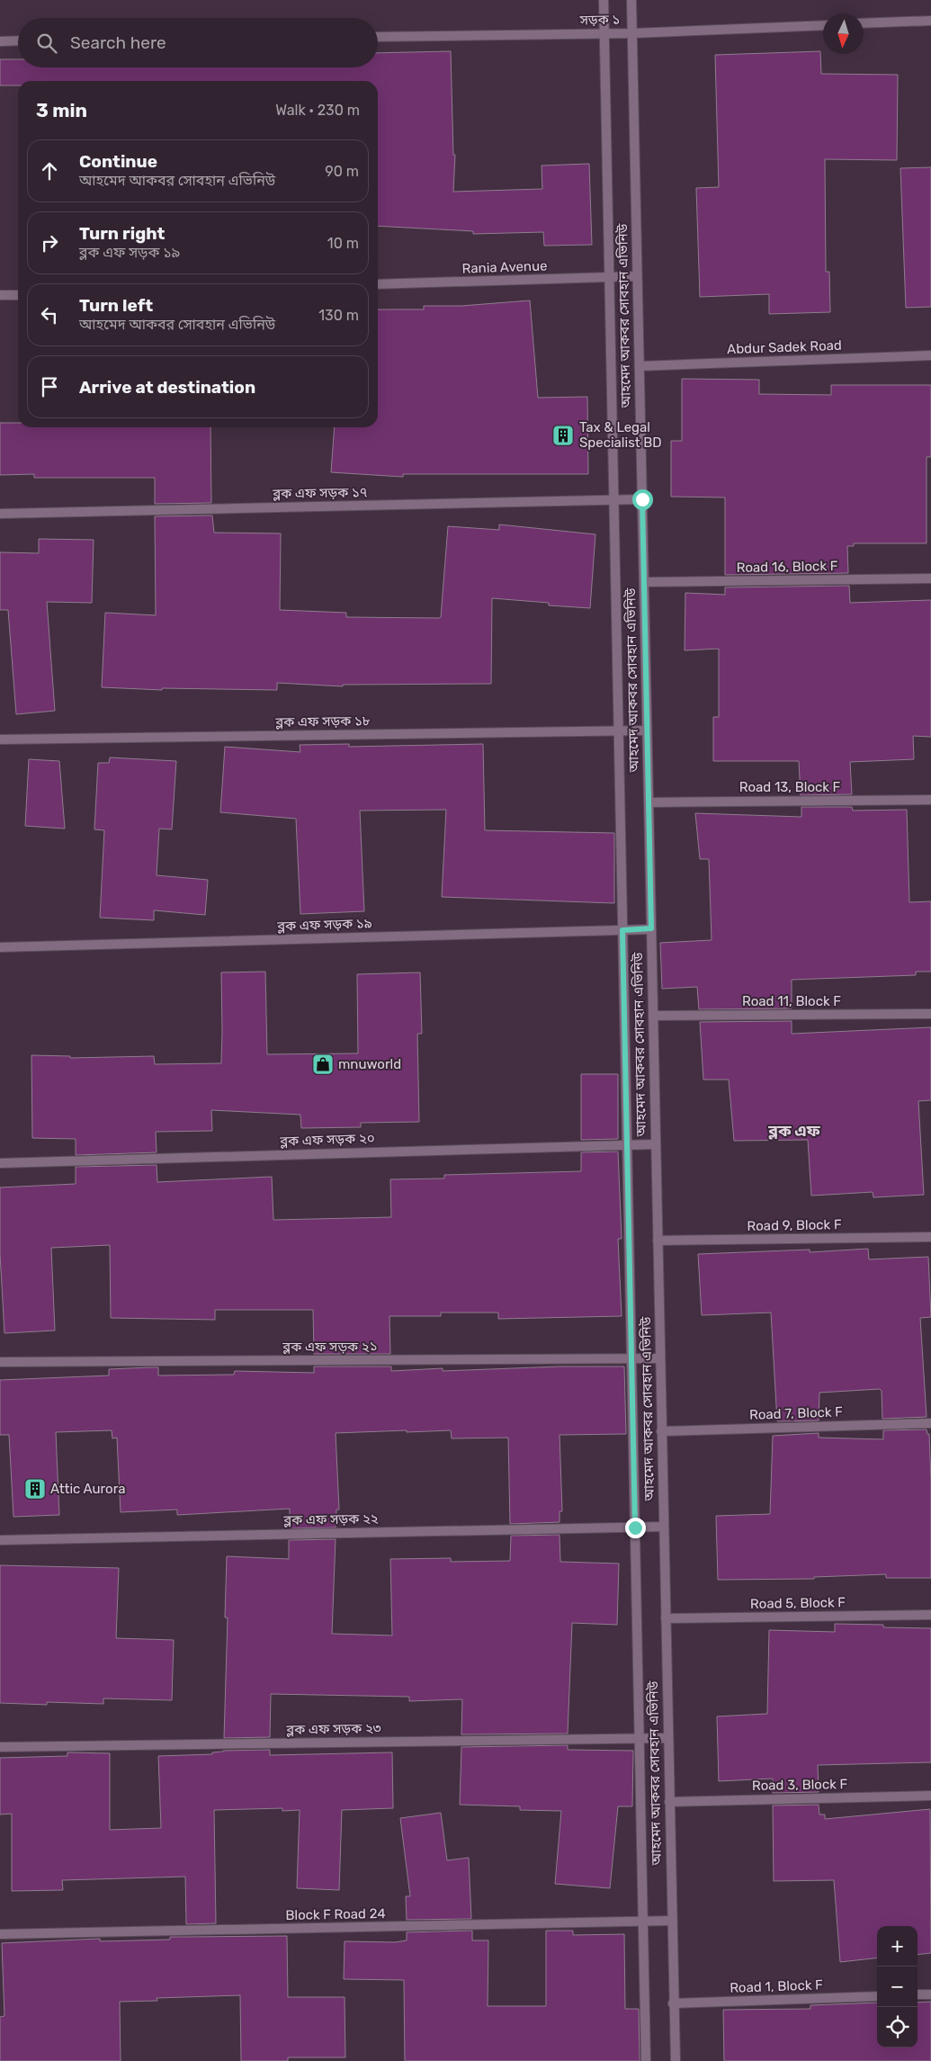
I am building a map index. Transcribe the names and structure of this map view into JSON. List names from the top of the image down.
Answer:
{
  "streets": {
    "street": [
      "সড়ক ১",
      "Rania Avenue",
      "আহমেদ আকবর সোবহান এভিনিউ",
      "Abdur Sadek Road",
      "ব্লক এফ সড়ক ১৭",
      "Road 16, Block F",
      "ব্লক এফ সড়ক ১৮",
      "Road 13, Block F",
      "ব্লক এফ সড়ক ১৯",
      "Road 11, Block F",
      "ব্লক এফ সড়ক ২০",
      "Road 9, Block F",
      "ব্লক এফ সড়ক ২১",
      "Road 7, Block F",
      "ব্লক এফ সড়ক ২২",
      "Road 5, Block F",
      "ব্লক এফ সড়ক ২৩",
      "Road 3, Block F",
      "Block F Road 24",
      "Road 1, Block F"
    ]
  },
  "crossings": [
    ["সড়ক ১", "আহমেদ আকবর সোবহান এভিনিউ"],
    ["Rania Avenue", "আহমেদ আকবর সোবহান এভিনিউ"],
    ["আহমেদ আকবর সোবহান এভিনিউ", "Abdur Sadek Road"],
    ["আহমেদ আকবর সোবহান এভিনিউ", "ব্লক এফ সড়ক ১৭"],
    ["আহমেদ আকবর সোবহান এভিনিউ", "Road 16, Block F"],
    ["আহমেদ আকবর সোবহান এভিনিউ", "ব্লক এফ সড়ক ১৮"],
    ["আহমেদ আকবর সোবহান এভিনিউ", "Road 13, Block F"],
    ["আহমেদ আকবর সোবহান এভিনিউ", "ব্লক এফ সড়ক ১৯"],
    ["আহমেদ আকবর সোবহান এভিনিউ", "Road 11, Block F"],
    ["আহমেদ আকবর সোবহান এভিনিউ", "ব্লক এফ সড়ক ২০"],
    ["আহমেদ আকবর সোবহান এভিনিউ", "Road 9, Block F"],
    ["আহমেদ আকবর সোবহান এভিনিউ", "ব্লক এফ সড়ক ২১"],
    ["আহমেদ আকবর সোবহান এভিনিউ", "Road 7, Block F"],
    ["আহমেদ আকবর সোবহান এভিনিউ", "ব্লক এফ সড়ক ২২"],
    ["আহমেদ আকবর সোবহান এভিনিউ", "Road 5, Block F"],
    ["আহমেদ আকবর সোবহান এভিনিউ", "ব্লক এফ সড়ক ২৩"],
    ["আহমেদ আকবর সোবহান এভিনিউ", "Road 3, Block F"],
    ["আহমেদ আকবর সোবহান এভিনিউ", "Block F Road 24"],
    ["আহমেদ আকবর সোবহান এভিনিউ", "Road 1, Block F"]
  ],
  "districts": ["ব্লক এফ"],
  "places": {
    "building": ["Tax & Legal Specialist BD", "Attic Aurora"],
    "shop": ["mnuworld"]
  },
  "north": "bottom",
  "page": {
    "search": "Search here",
    "heading": ["3 min", "Walk · 230 m"],
    "list": [
      ["Continue", "আহমেদ আকবর সোবহান এভিনিউ", "90 m"],
      ["Turn right", "ব্লক এফ সড়ক ১৯", "10 m"],
      ["Turn left", "আহমেদ আকবর সোবহান এভিনিউ", "130 m"],
      "Arrive at destination"
    ],
    "map_buttons": ["+", "−"]
  }
}
